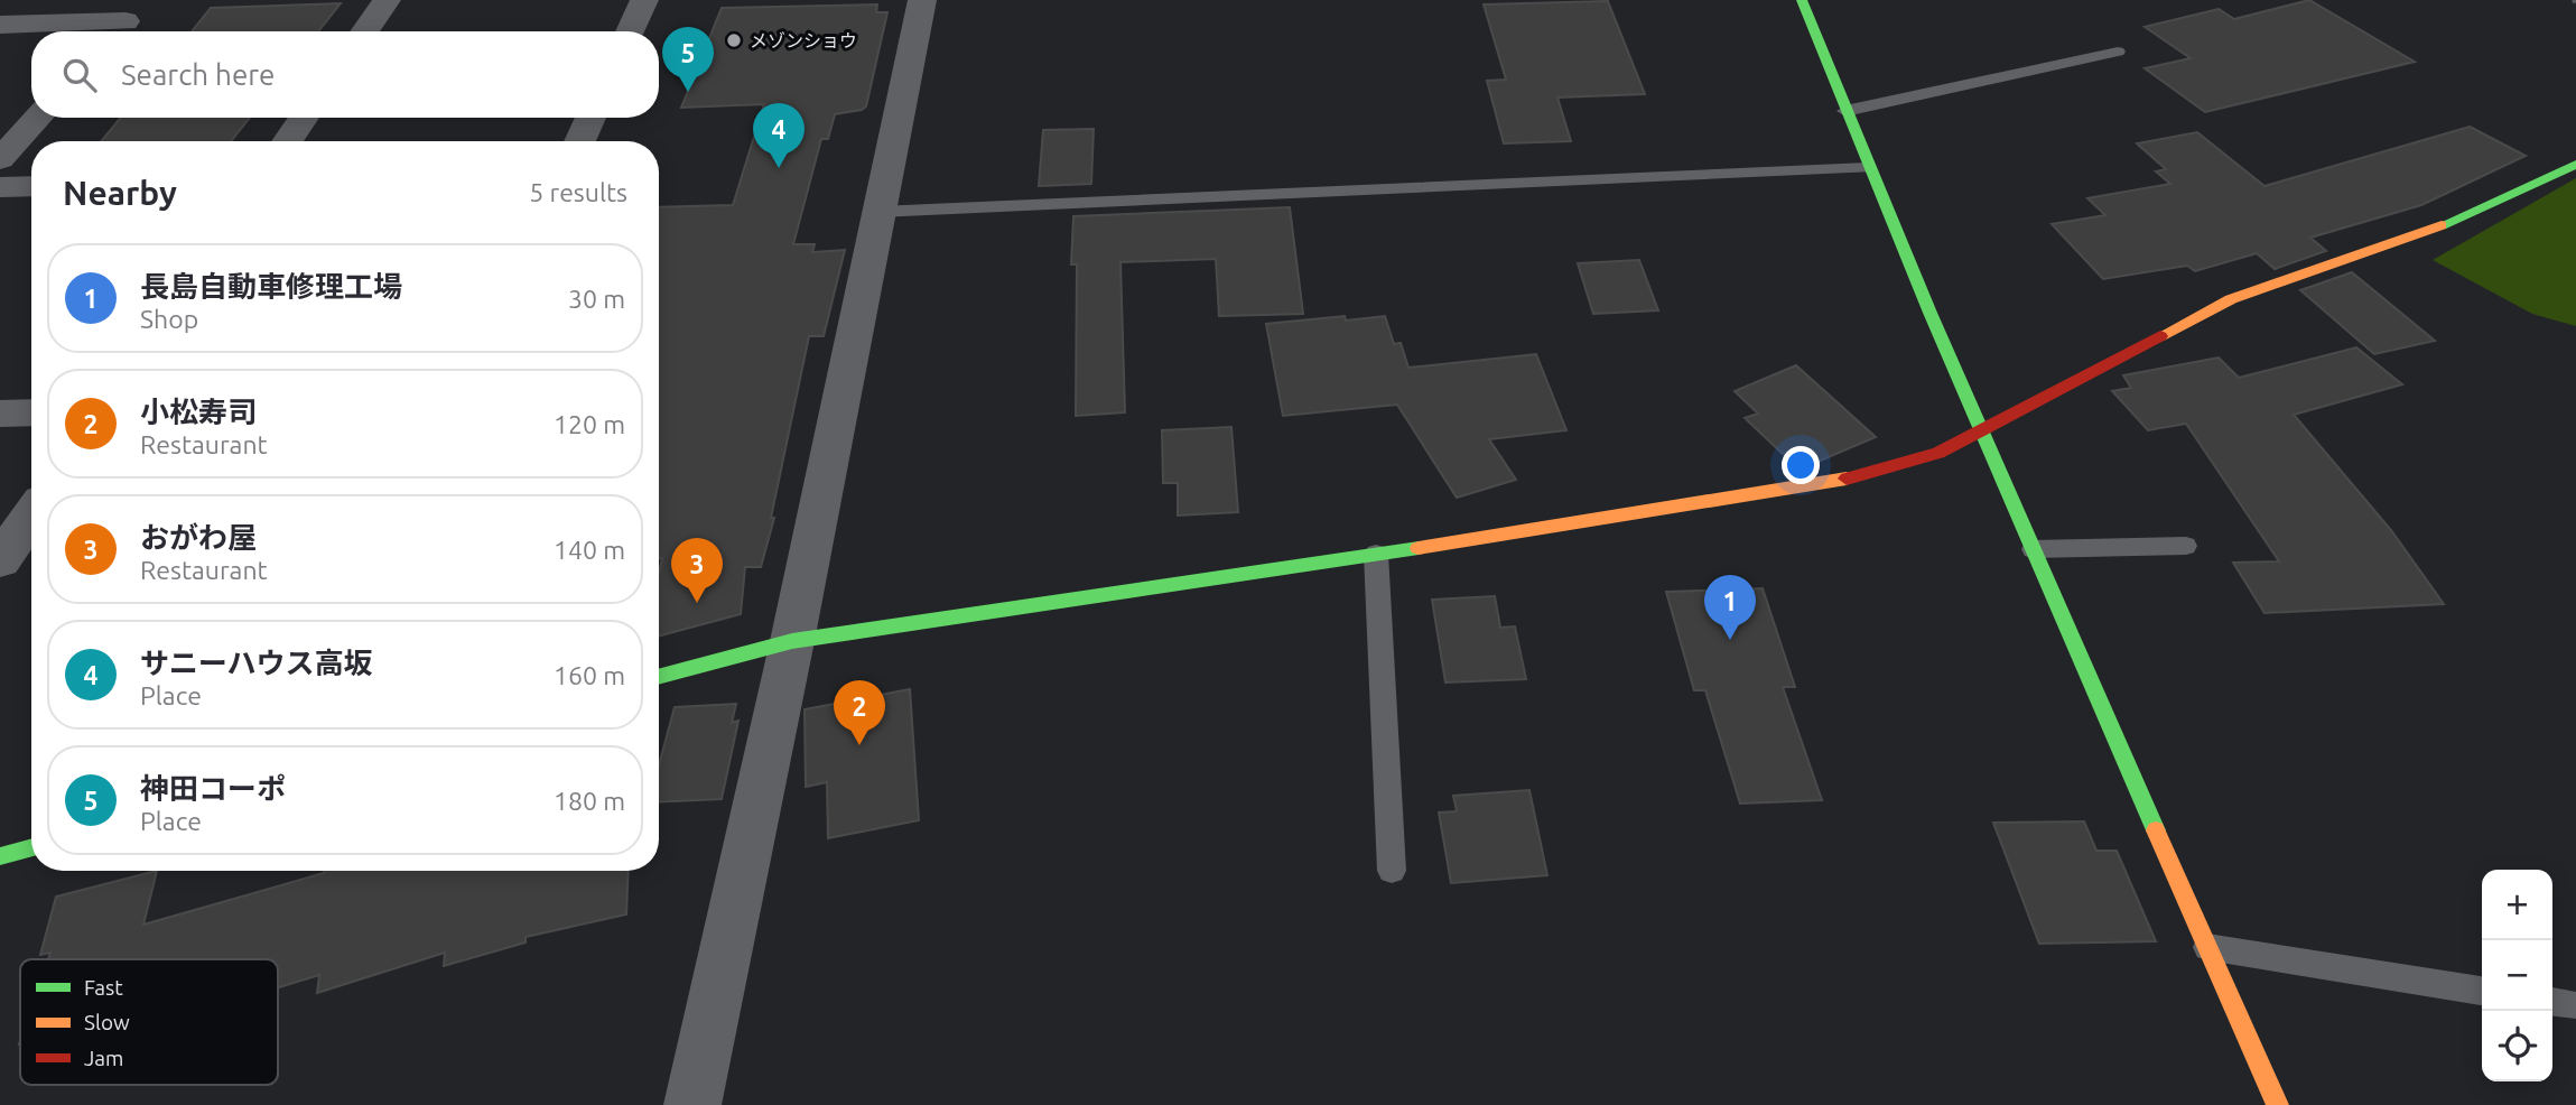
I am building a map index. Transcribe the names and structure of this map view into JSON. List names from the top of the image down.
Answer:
{
  "places": ["メゾンショウ"],
  "legend": ["Fast", "Slow", "Jam"],
  "page": {
    "pins": [
      "5",
      "4",
      "3",
      "1",
      "2"
    ],
    "search": "Search here",
    "heading": ["Nearby", "5 results"],
    "list": [
      {
        "mark": "1",
        "name": "長島自動車修理工場",
        "note": "Shop",
        "value": "30 m"
      },
      {
        "mark": "2",
        "name": "小松寿司",
        "note": "Restaurant",
        "value": "120 m"
      },
      {
        "mark": "3",
        "name": "おがわ屋",
        "note": "Restaurant",
        "value": "140 m"
      },
      {
        "mark": "4",
        "name": "サニーハウス高坂",
        "note": "Place",
        "value": "160 m"
      },
      {
        "mark": "5",
        "name": "神田コーポ",
        "note": "Place",
        "value": "180 m"
      }
    ],
    "map_buttons": ["+", "−"]
  }
}
